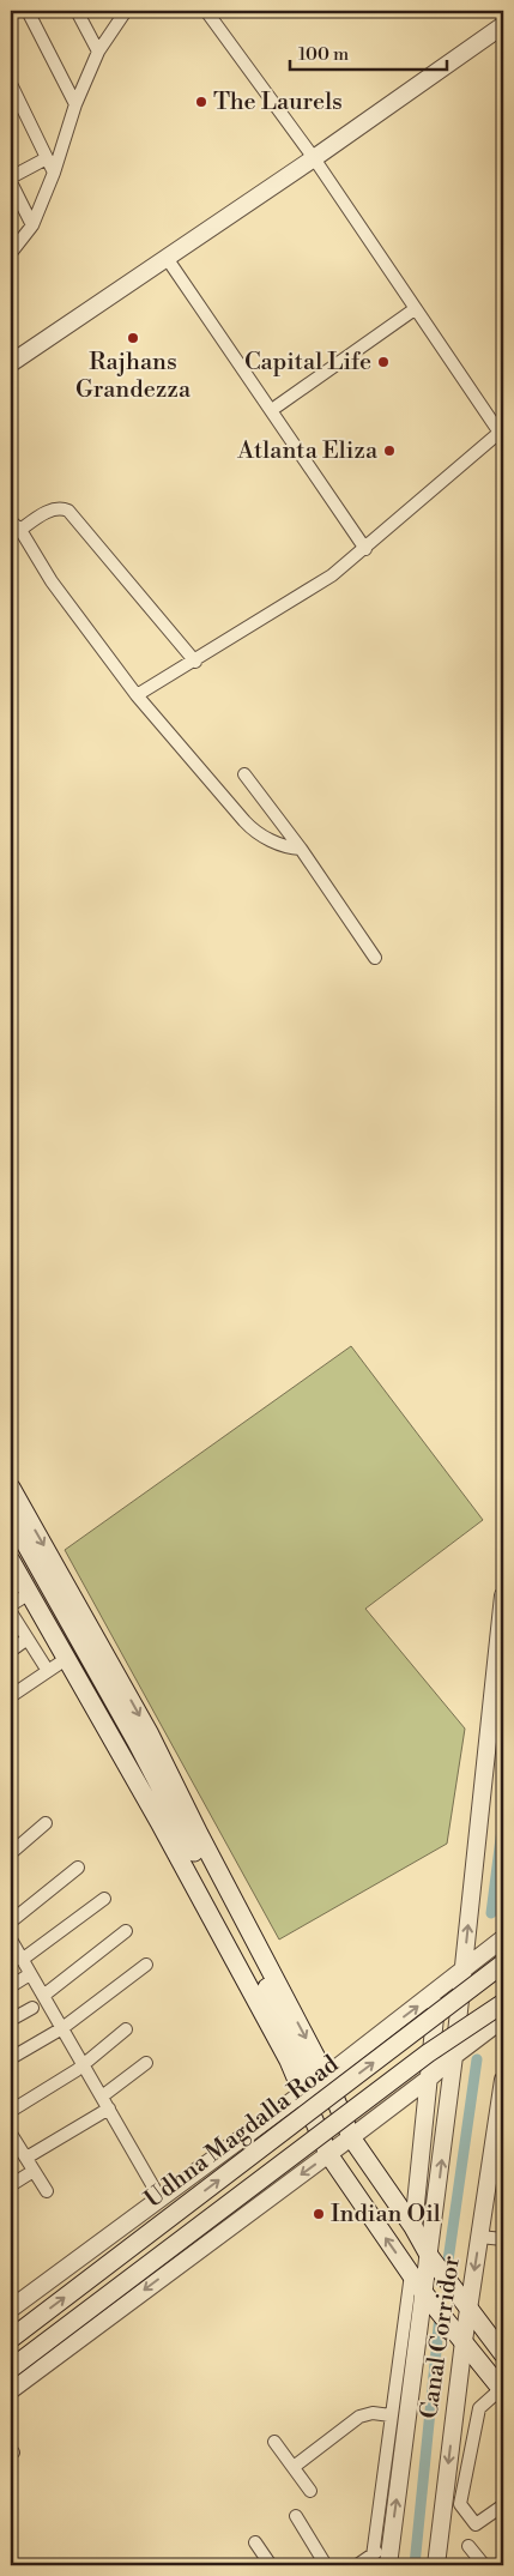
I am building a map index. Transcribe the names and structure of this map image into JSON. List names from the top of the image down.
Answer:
{
  "streets": {
    "main road": ["Udhna Magdalla Road"],
    "street": ["Canal Corridor"]
  },
  "places": [
    "The Laurels",
    "Rajhans Grandezza",
    "Capital Life",
    "Atlanta Eliza",
    "Indian Oil"
  ],
  "scale_bar": "100 m"
}
